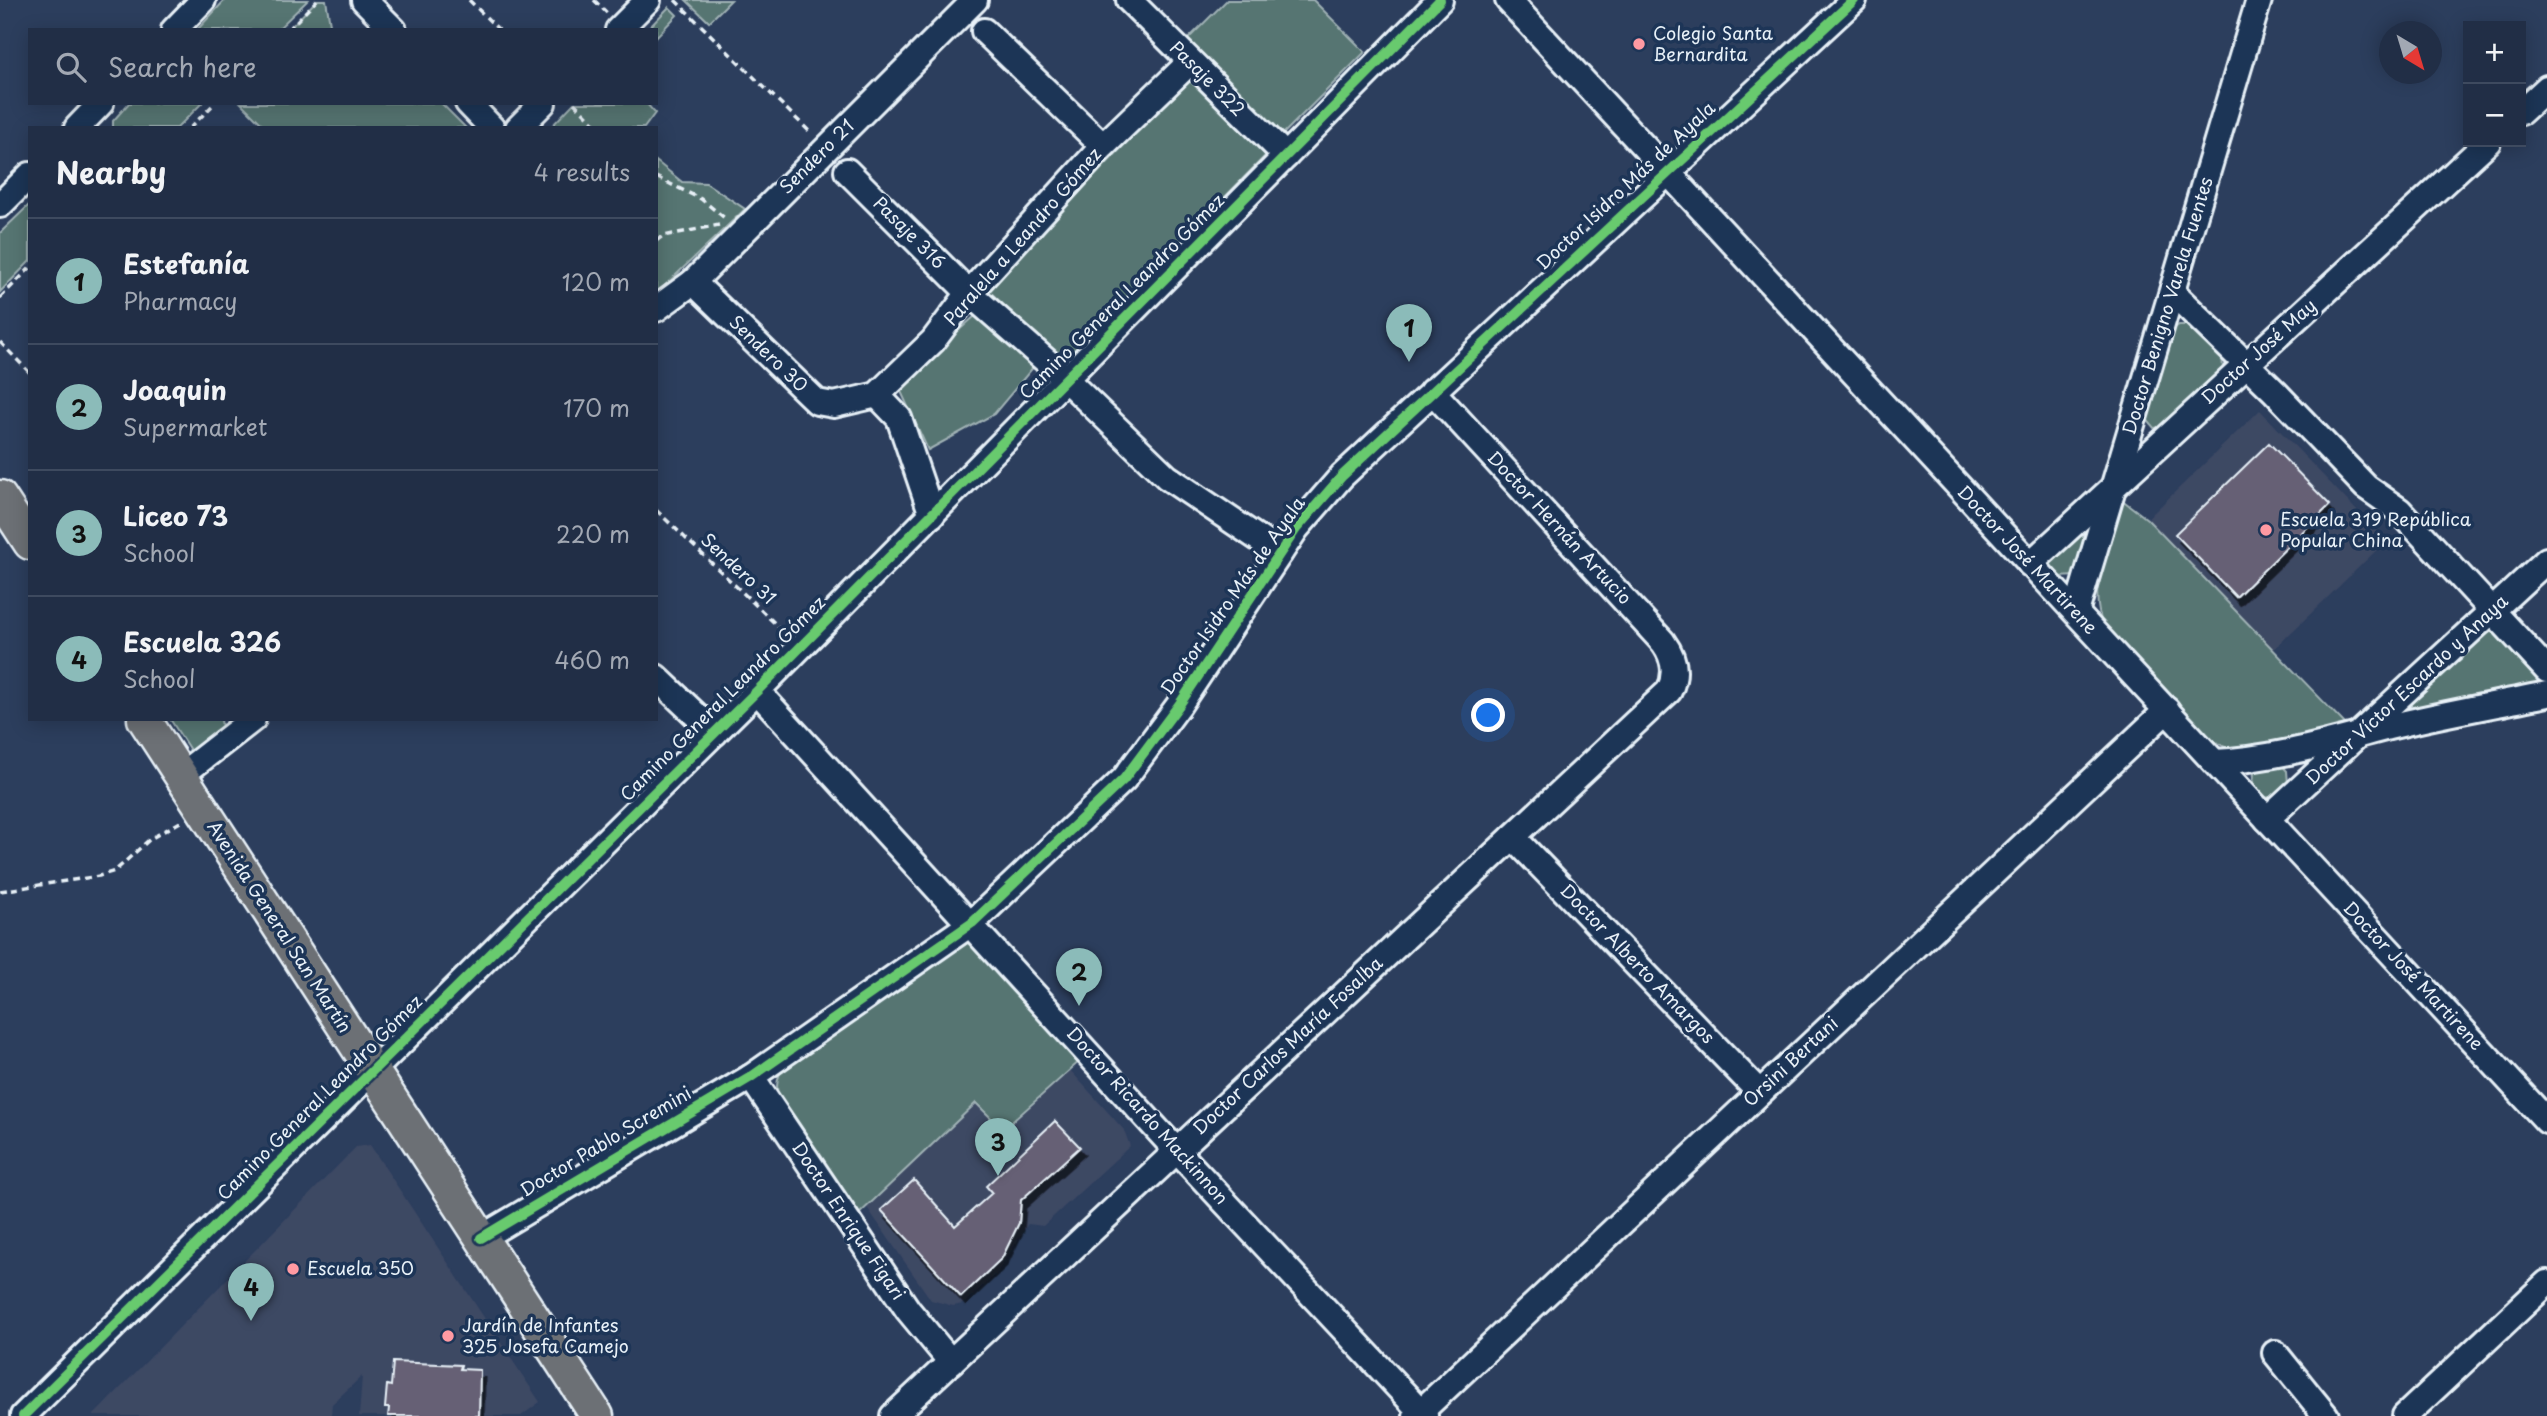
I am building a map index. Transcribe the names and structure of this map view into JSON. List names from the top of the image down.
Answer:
{
  "streets": {
    "main road": ["Avenida General San Martín"],
    "street": [
      "Pasaje 322",
      "Sendero 21",
      "Doctor Isidro Más de Ayala",
      "Pasaje 316",
      "Paralela a Leandro Gómez",
      "Camino General Leandro Gómez",
      "Doctor Benigno Varela Fuentes",
      "Doctor José May",
      "Sendero 30",
      "Doctor Hernán Artucio",
      "Doctor José Martirene",
      "Doctor Víctor Escardo y Anaya",
      "Doctor Alberto Amargos",
      "Doctor Carlos María Fosalba",
      "Orsini Bertani",
      "Doctor Ricardo Mackinnon",
      "Doctor Pablo Scremini",
      "Doctor Enrique Figari"
    ],
    "path": ["Sendero 31"]
  },
  "crossings": [
    ["Pasaje 322", "Paralela a Leandro Gómez"],
    ["Pasaje 322", "Camino General Leandro Gómez"],
    ["Sendero 21", "Sendero 30"],
    ["Doctor Isidro Más de Ayala", "Pasaje 316"],
    ["Doctor Isidro Más de Ayala", "Doctor Hernán Artucio"],
    ["Doctor Isidro Más de Ayala", "Doctor José Martirene"],
    ["Doctor Isidro Más de Ayala", "Doctor Ricardo Mackinnon"],
    ["Doctor Isidro Más de Ayala", "Doctor Pablo Scremini"],
    ["Doctor Isidro Más de Ayala", "Doctor Enrique Figari"],
    ["Pasaje 316", "Paralela a Leandro Gómez"],
    ["Pasaje 316", "Camino General Leandro Gómez"],
    ["Paralela a Leandro Gómez", "Sendero 30"],
    ["Camino General Leandro Gómez", "Sendero 31"],
    ["Camino General Leandro Gómez", "Avenida General San Martín"],
    ["Camino General Leandro Gómez", "Doctor Ricardo Mackinnon"],
    ["Doctor Benigno Varela Fuentes", "Doctor José May"],
    ["Doctor Benigno Varela Fuentes", "Doctor José Martirene"],
    ["Doctor José May", "Doctor José Martirene"],
    ["Doctor Hernán Artucio", "Doctor Carlos María Fosalba"],
    ["Doctor José Martirene", "Doctor Víctor Escardo y Anaya"],
    ["Doctor José Martirene", "Orsini Bertani"],
    ["Avenida General San Martín", "Doctor Pablo Scremini"],
    ["Doctor Alberto Amargos", "Doctor Carlos María Fosalba"],
    ["Doctor Alberto Amargos", "Orsini Bertani"],
    ["Doctor Carlos María Fosalba", "Doctor Ricardo Mackinnon"],
    ["Doctor Carlos María Fosalba", "Doctor Enrique Figari"],
    ["Orsini Bertani", "Doctor Ricardo Mackinnon"],
    ["Doctor Pablo Scremini", "Doctor Enrique Figari"]
  ],
  "places": [
    "Colegio Santa Bernardita",
    "Escuela 319 República Popular China",
    "Escuela 350",
    "Jardín de Infantes 325 Josefa Camejo"
  ],
  "north": "bottom right",
  "page": {
    "map_buttons": ["+", "−"],
    "search": "Search here",
    "heading": ["Nearby", "4 results"],
    "list": [
      {
        "mark": "1",
        "name": "Estefanía",
        "note": "Pharmacy",
        "value": "120 m"
      },
      {
        "mark": "2",
        "name": "Joaquin",
        "note": "Supermarket",
        "value": "170 m"
      },
      {
        "mark": "3",
        "name": "Liceo 73",
        "note": "School",
        "value": "220 m"
      },
      {
        "mark": "4",
        "name": "Escuela 326",
        "note": "School",
        "value": "460 m"
      }
    ],
    "pins": [
      "1",
      "2",
      "3",
      "4"
    ]
  }
}
